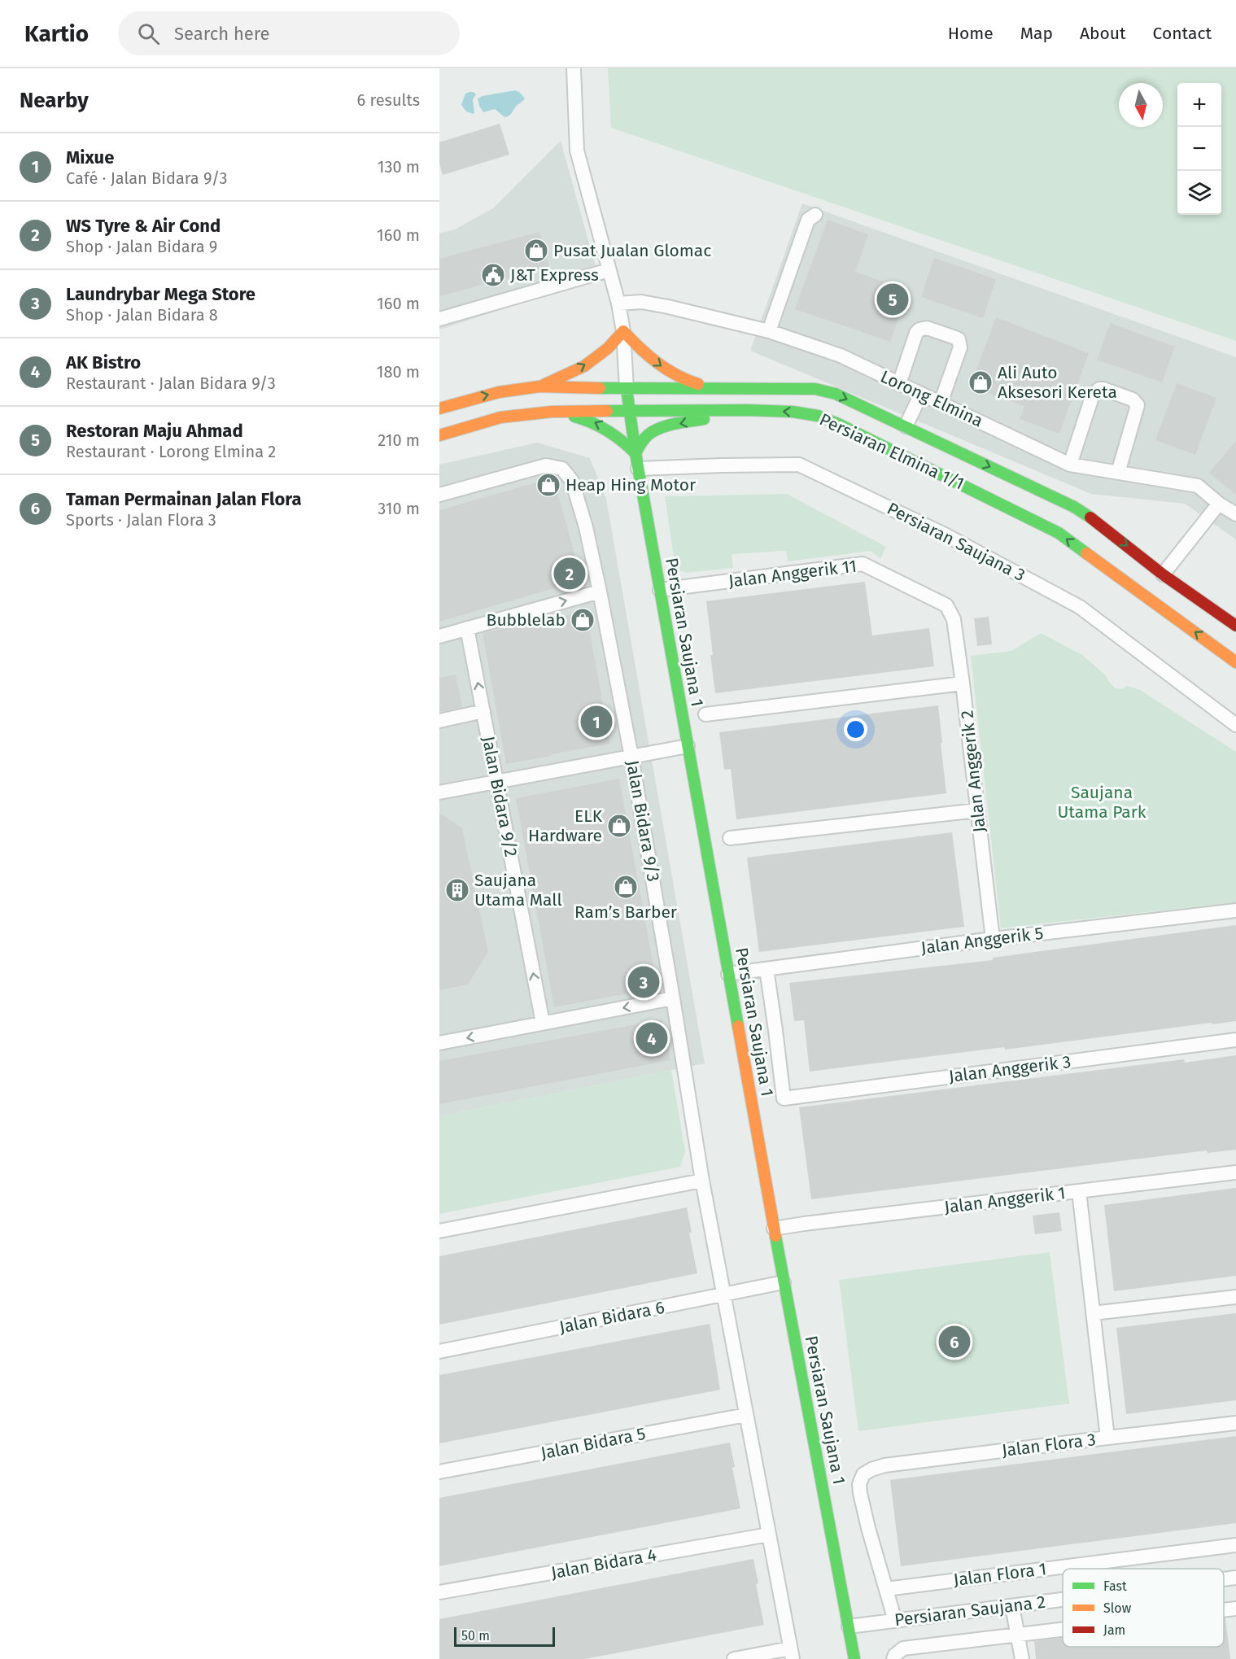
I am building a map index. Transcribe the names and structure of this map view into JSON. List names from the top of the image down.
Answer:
{
  "streets": {
    "main road": ["Persiaran Elmina 1/1", "Persiaran Saujana 1"],
    "street": [
      "Lorong Elmina",
      "Persiaran Saujana 3",
      "Jalan Anggerik 11",
      "Jalan Anggerik 2",
      "Jalan Bidara 9/2",
      "Jalan Bidara 9/3",
      "Jalan Anggerik 5",
      "Jalan Anggerik 3",
      "Jalan Anggerik 1",
      "Jalan Bidara 6",
      "Jalan Bidara 5",
      "Jalan Flora 3",
      "Jalan Bidara 4",
      "Jalan Flora 1",
      "Persiaran Saujana 2"
    ]
  },
  "crossings": [
    ["Persiaran Elmina 1/1", "Persiaran Saujana 1"],
    ["Persiaran Saujana 3", "Persiaran Saujana 1"],
    ["Jalan Anggerik 11", "Persiaran Saujana 1"],
    ["Jalan Anggerik 11", "Jalan Anggerik 2"],
    ["Persiaran Saujana 1", "Jalan Anggerik 5"],
    ["Persiaran Saujana 1", "Jalan Anggerik 1"],
    ["Persiaran Saujana 1", "Jalan Bidara 6"],
    ["Persiaran Saujana 1", "Persiaran Saujana 2"],
    ["Jalan Anggerik 2", "Jalan Anggerik 5"],
    ["Jalan Bidara 9/3", "Jalan Bidara 6"],
    ["Jalan Bidara 9/3", "Jalan Bidara 5"],
    ["Jalan Bidara 9/3", "Jalan Bidara 4"],
    ["Jalan Anggerik 5", "Jalan Anggerik 3"],
    ["Jalan Flora 3", "Jalan Flora 1"]
  ],
  "one_way": ["Jalan Bidara 9/2"],
  "parks": ["Saujana Utama Park"],
  "places": {
    "shop": [
      "Pusat Jualan Glomac",
      "Ali Auto Aksesori Kereta",
      "Heap Hing Motor",
      "Bubblelab",
      "ELK Hardware",
      "Ram’s Barber"
    ],
    "public building": ["J&T Express"],
    "building": ["Saujana Utama Mall"]
  },
  "legend": ["Fast", "Slow", "Jam"],
  "scale_bar": "50 m",
  "north": "bottom",
  "page": {
    "header": "Kartio",
    "search": "Search here",
    "nav": [
      "Home",
      "Map",
      "About",
      "Contact"
    ],
    "heading": ["Nearby", "6 results"],
    "map_buttons": ["+", "−"],
    "list": [
      {
        "mark": "1",
        "name": "Mixue",
        "note": "Café · Jalan Bidara 9/3",
        "value": "130 m"
      },
      {
        "mark": "2",
        "name": "WS Tyre & Air Cond",
        "note": "Shop · Jalan Bidara 9",
        "value": "160 m"
      },
      {
        "mark": "3",
        "name": "Laundrybar Mega Store",
        "note": "Shop · Jalan Bidara 8",
        "value": "160 m"
      },
      {
        "mark": "4",
        "name": "AK Bistro",
        "note": "Restaurant · Jalan Bidara 9/3",
        "value": "180 m"
      },
      {
        "mark": "5",
        "name": "Restoran Maju Ahmad",
        "note": "Restaurant · Lorong Elmina 2",
        "value": "210 m"
      },
      {
        "mark": "6",
        "name": "Taman Permainan Jalan Flora",
        "note": "Sports · Jalan Flora 3",
        "value": "310 m"
      }
    ],
    "pins": [
      "5",
      "2",
      "1",
      "3",
      "4",
      "6"
    ],
    "scale": "50 m"
  }
}
